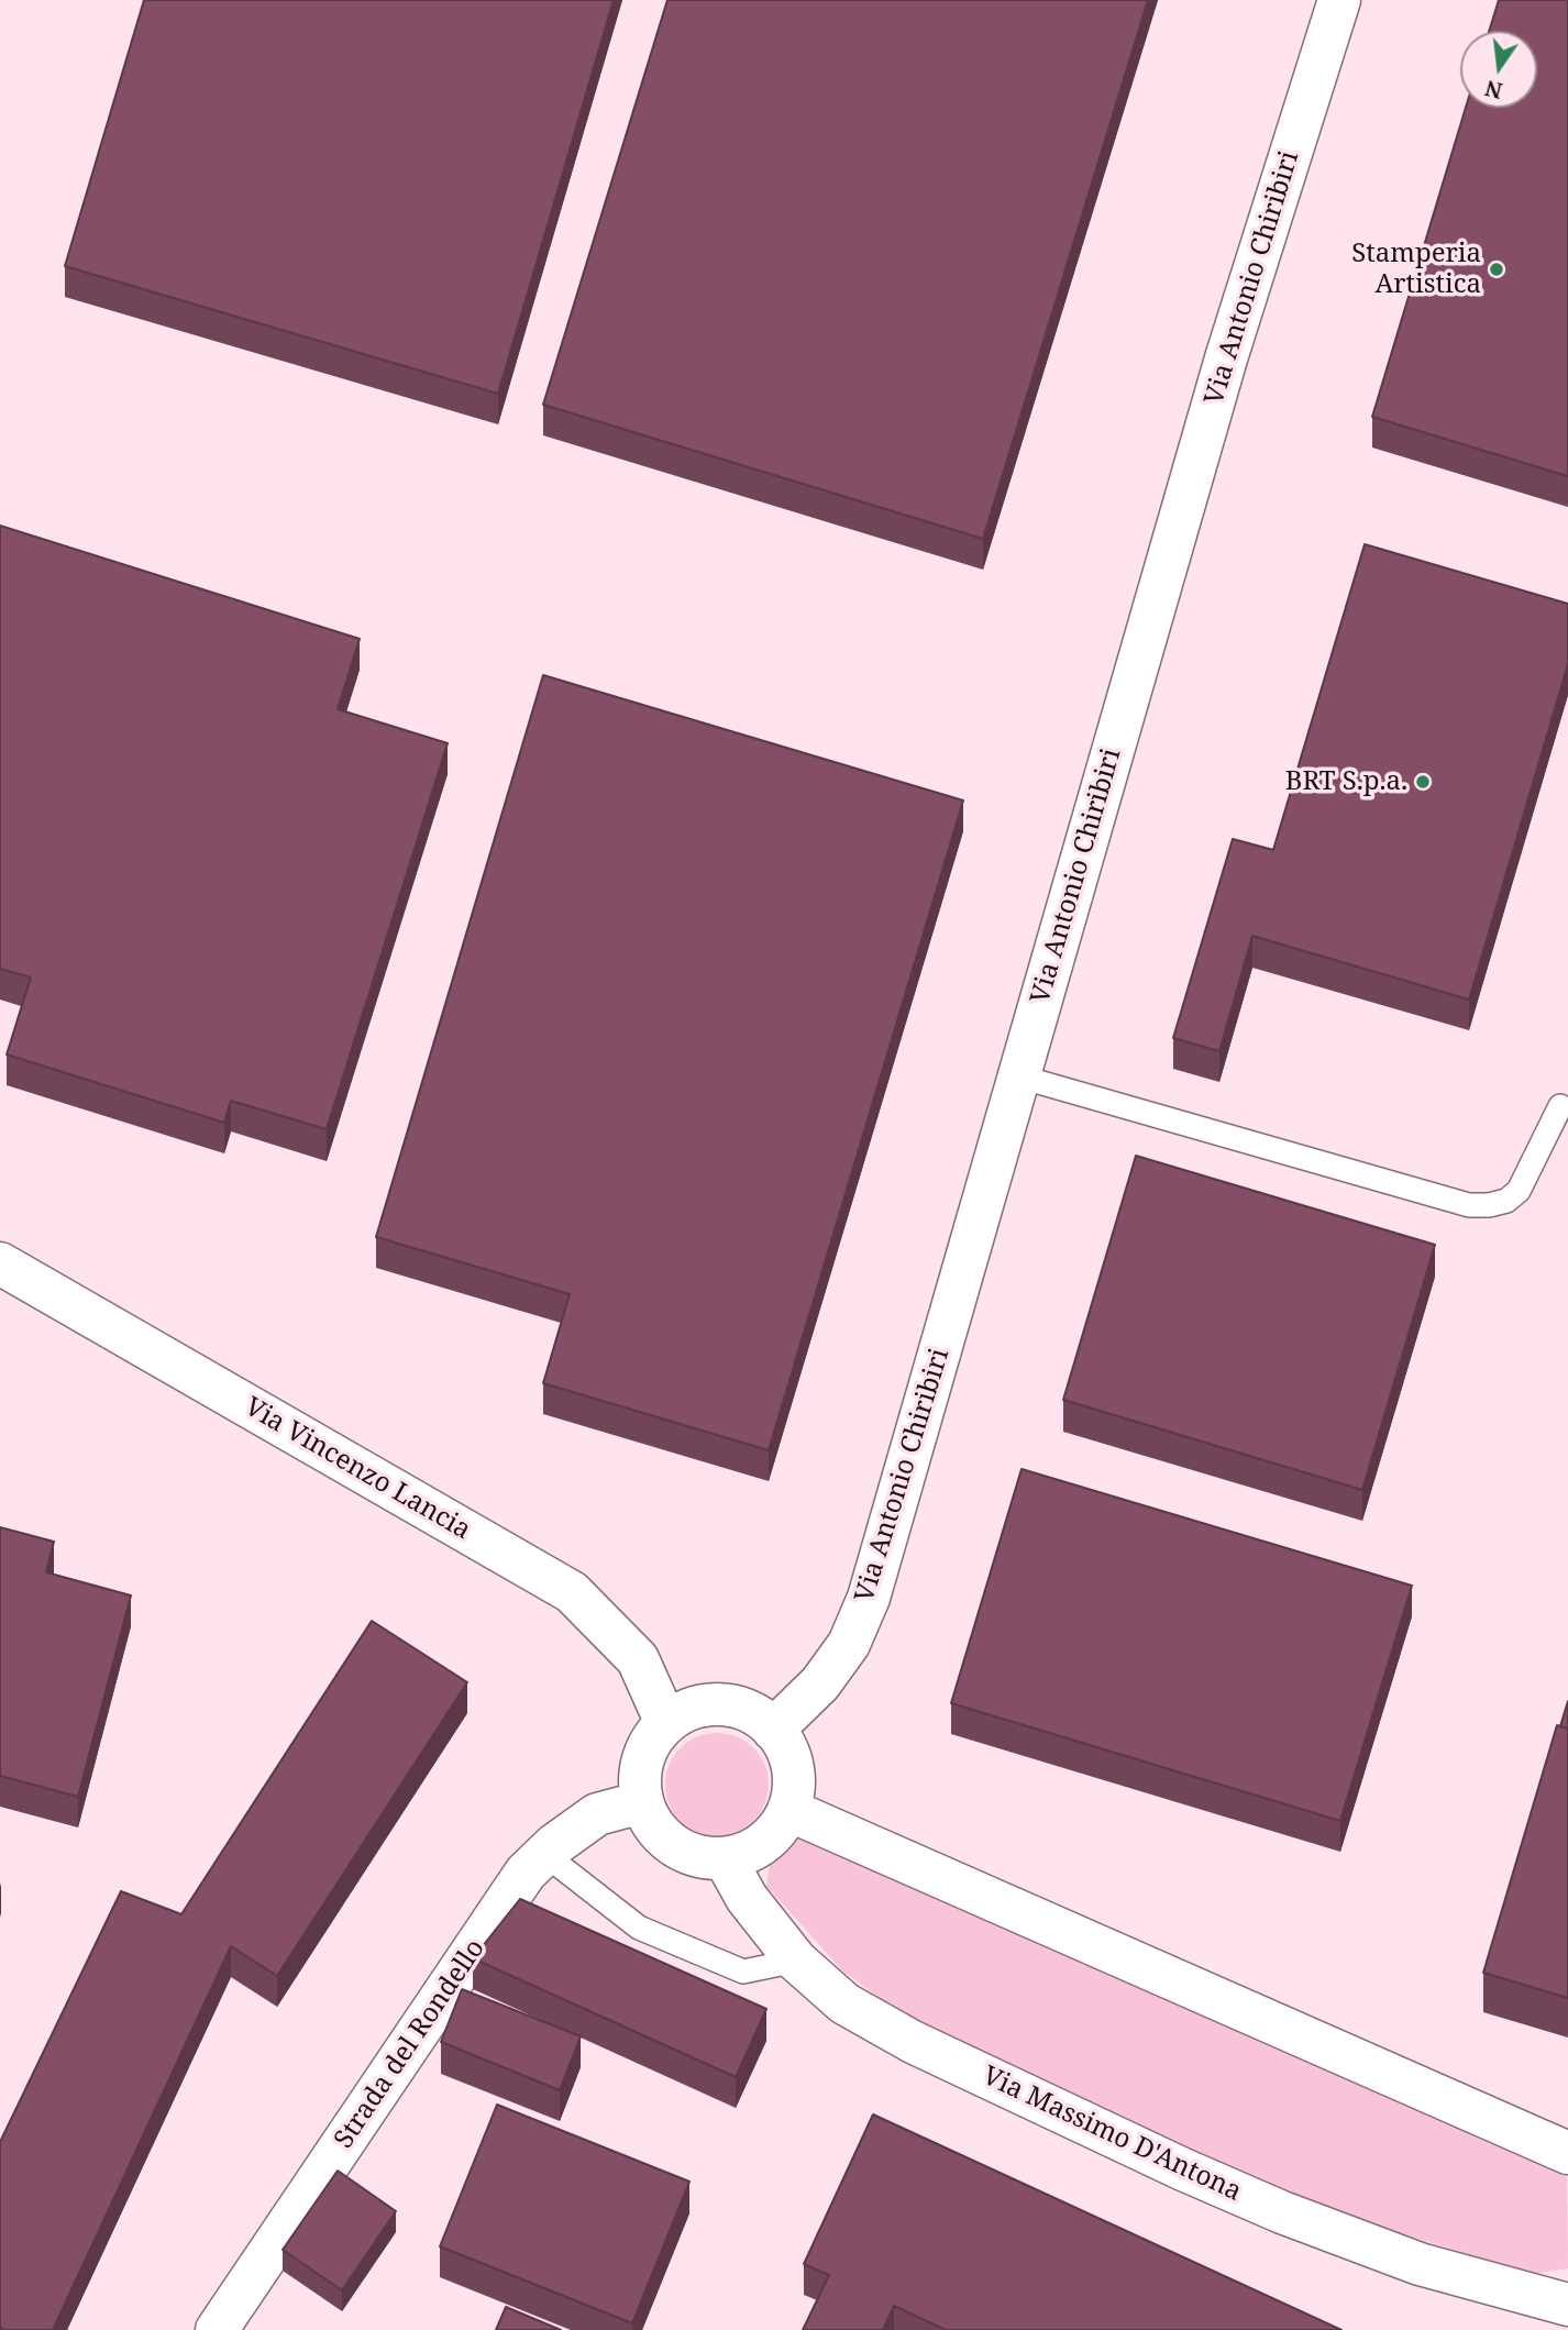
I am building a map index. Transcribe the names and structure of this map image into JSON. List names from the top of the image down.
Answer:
{
  "streets": {
    "street": [
      "Via Antonio Chiribiri",
      "Via Vincenzo Lancia",
      "Strada del Rondello",
      "Via Massimo D'Antona"
    ]
  },
  "crossings": [
    ["Via Antonio Chiribiri", "Via Vincenzo Lancia"],
    ["Via Antonio Chiribiri", "Strada del Rondello"],
    ["Via Antonio Chiribiri", "Via Massimo D'Antona"],
    ["Via Vincenzo Lancia", "Strada del Rondello"],
    ["Via Vincenzo Lancia", "Via Massimo D'Antona"],
    ["Strada del Rondello", "Via Massimo D'Antona"]
  ],
  "places": ["Stamperia Artistica", "BRT S.p.a."],
  "north": "bottom"
}
